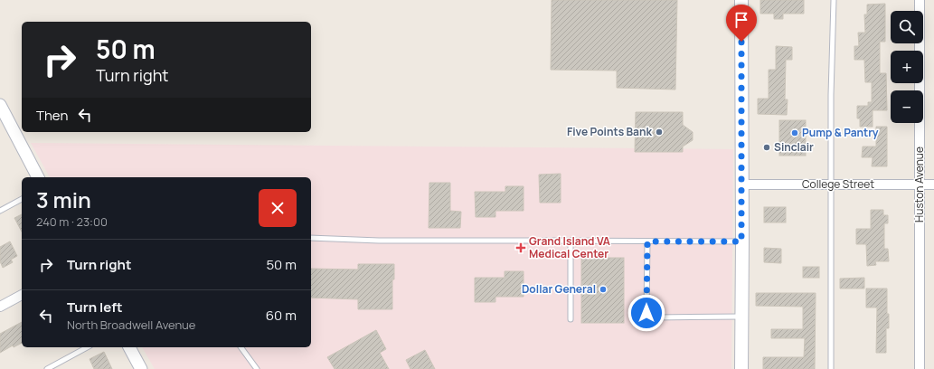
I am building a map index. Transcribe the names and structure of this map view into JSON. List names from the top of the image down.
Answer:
{
  "streets": {
    "street": ["College Street", "Huston Avenue"]
  },
  "crossings": [
    ["College Street", "Huston Avenue"]
  ],
  "places": {
    "other": [
      "Five Points Bank",
      "Pump & Pantry",
      "Sinclair",
      "Dollar General"
    ],
    "health": ["Grand Island VA Medical Center"]
  },
  "page": {
    "map_buttons": ["+", "−"],
    "turn": ["50 m", "Turn right"],
    "then": "Then",
    "heading": ["3 min", "240 m · 23:00"],
    "list": [
      {
        "name": "Turn right",
        "value": "50 m"
      },
      {
        "name": "Turn left",
        "note": "North Broadwell Avenue",
        "value": "60 m"
      }
    ]
  }
}
